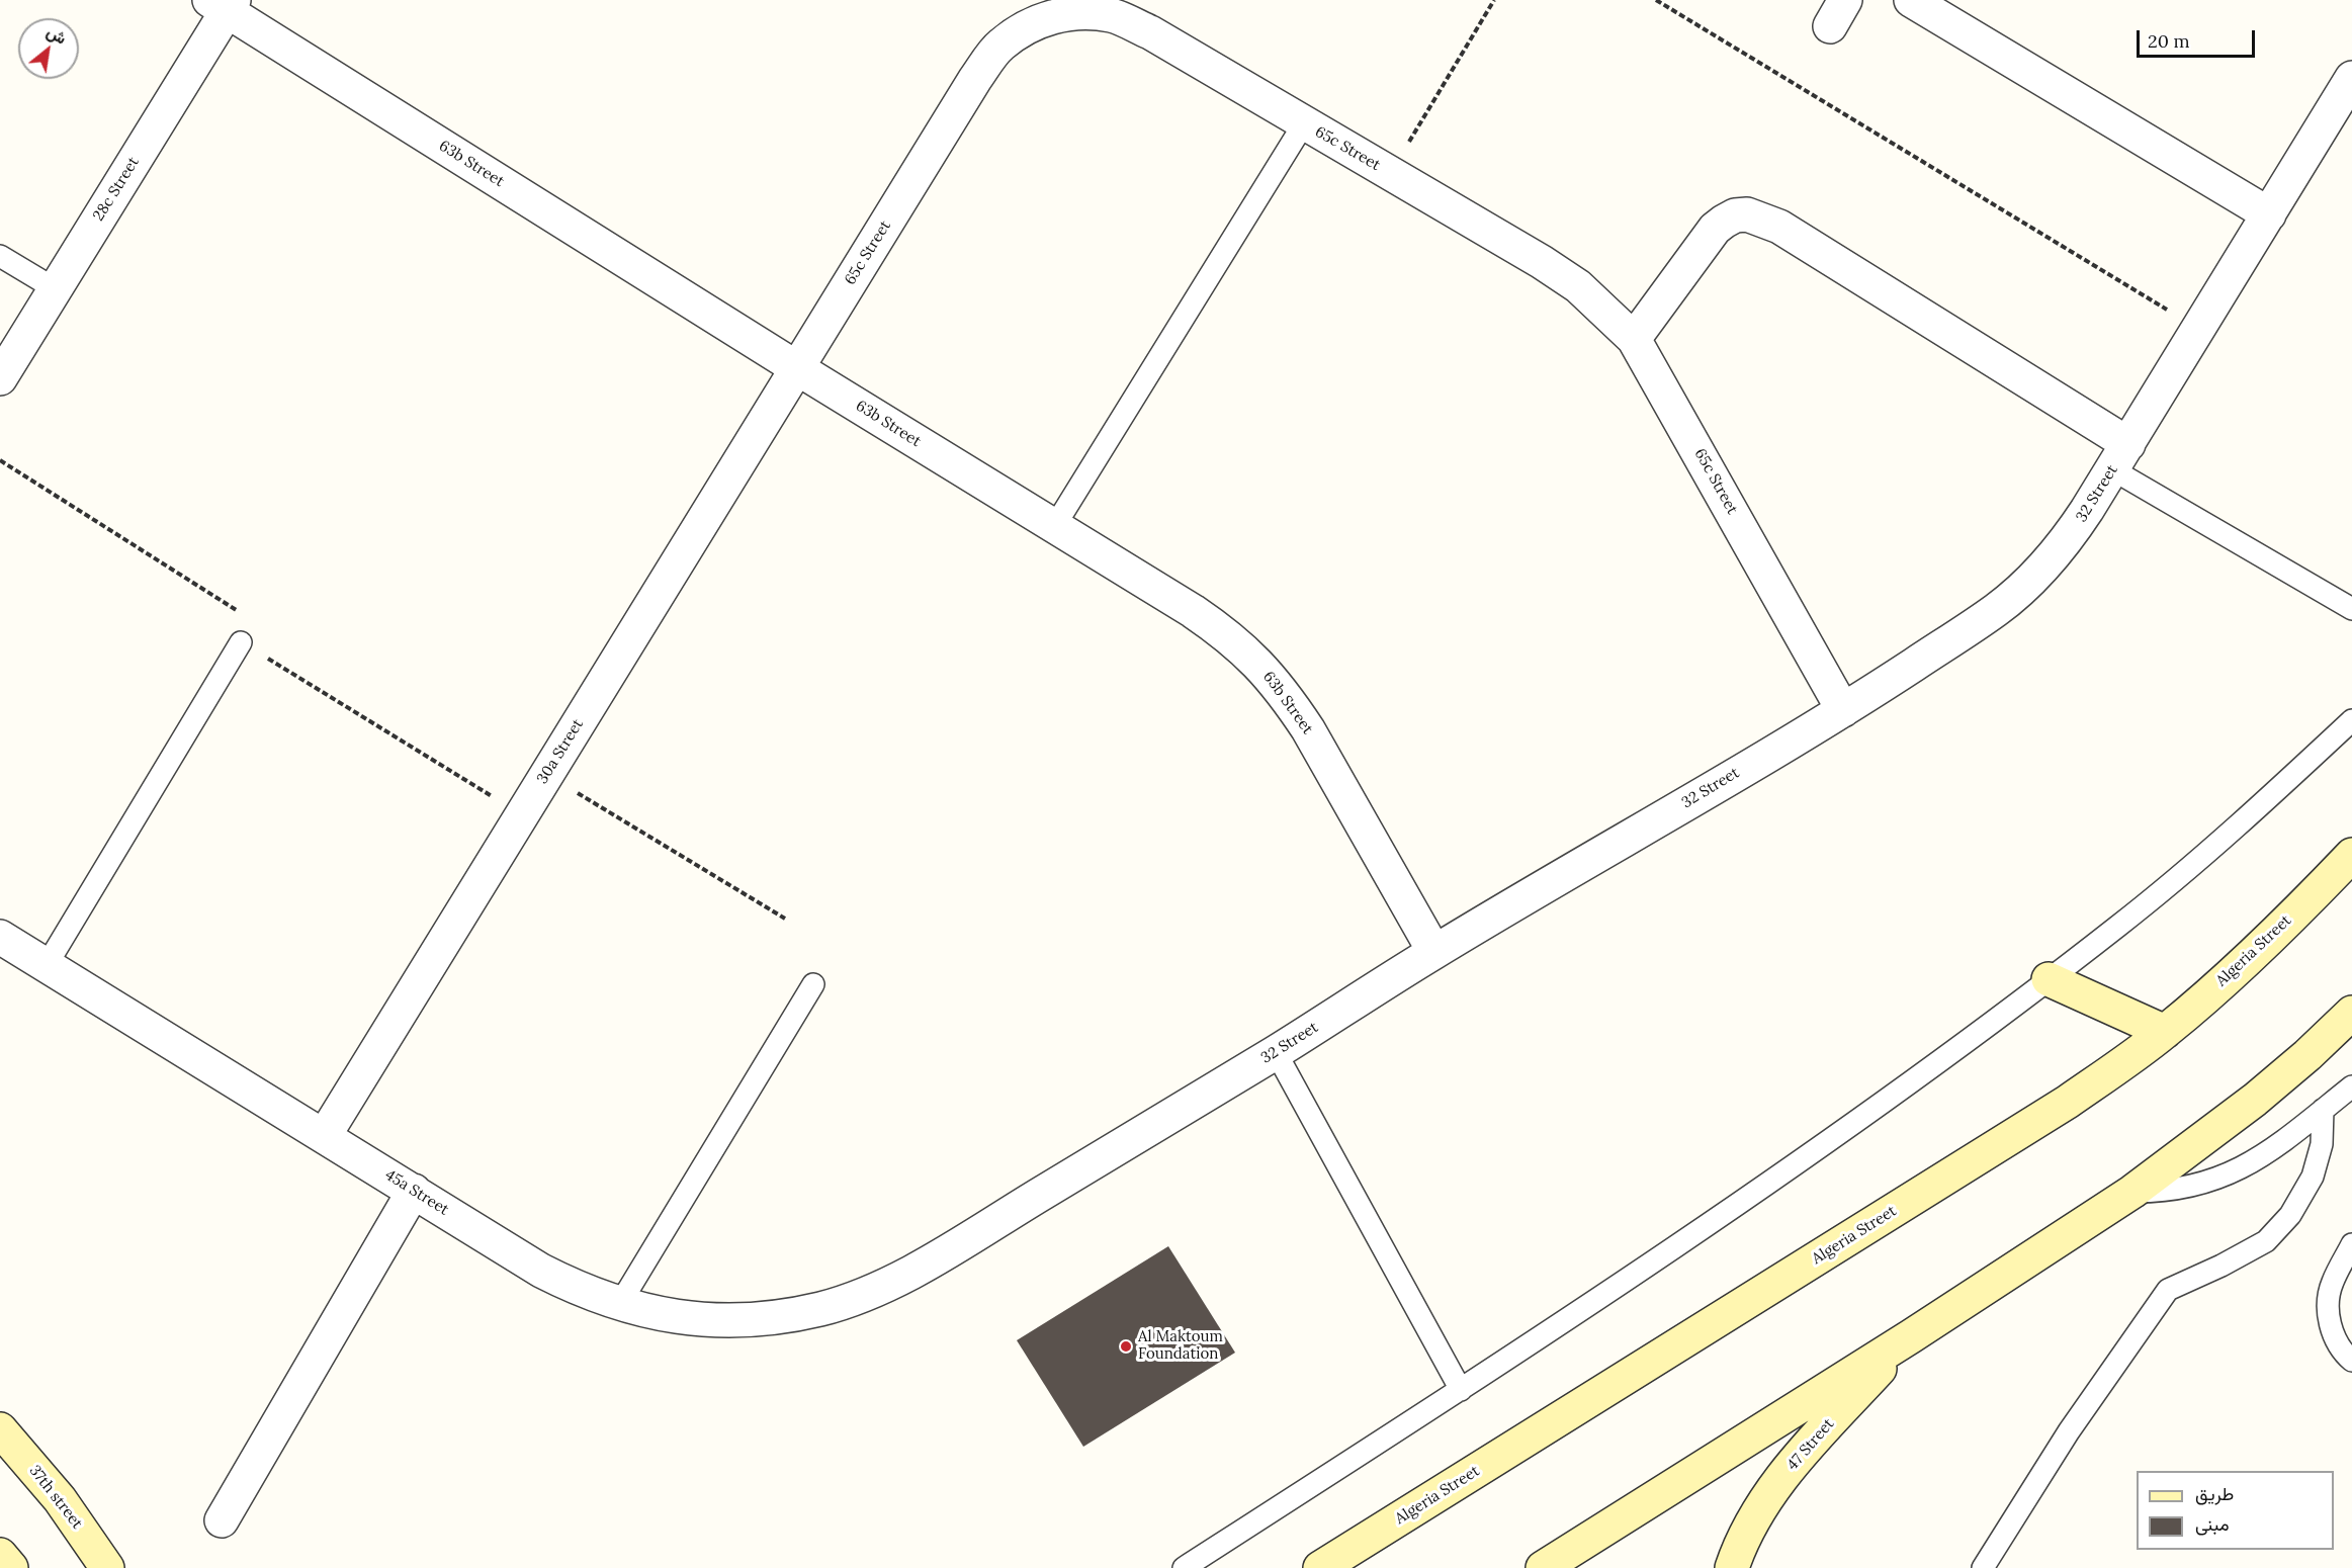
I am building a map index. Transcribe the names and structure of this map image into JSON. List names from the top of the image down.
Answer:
{
  "streets": {
    "main road": ["Algeria Street", "47 Street", "37th street"],
    "street": [
      "65c Street",
      "63b Street",
      "28c Street",
      "32 Street",
      "30a Street",
      "45a Street"
    ]
  },
  "crossings": [
    ["65c Street", "63b Street"],
    ["65c Street", "32 Street"],
    ["65c Street", "30a Street"],
    ["63b Street", "28c Street"],
    ["63b Street", "32 Street"],
    ["63b Street", "30a Street"],
    ["32 Street", "45a Street"],
    ["30a Street", "45a Street"]
  ],
  "places": ["Al Maktoum Foundation"],
  "legend": ["طريق", "مبنى"],
  "scale_bar": "20 m",
  "north": "top right"
}
